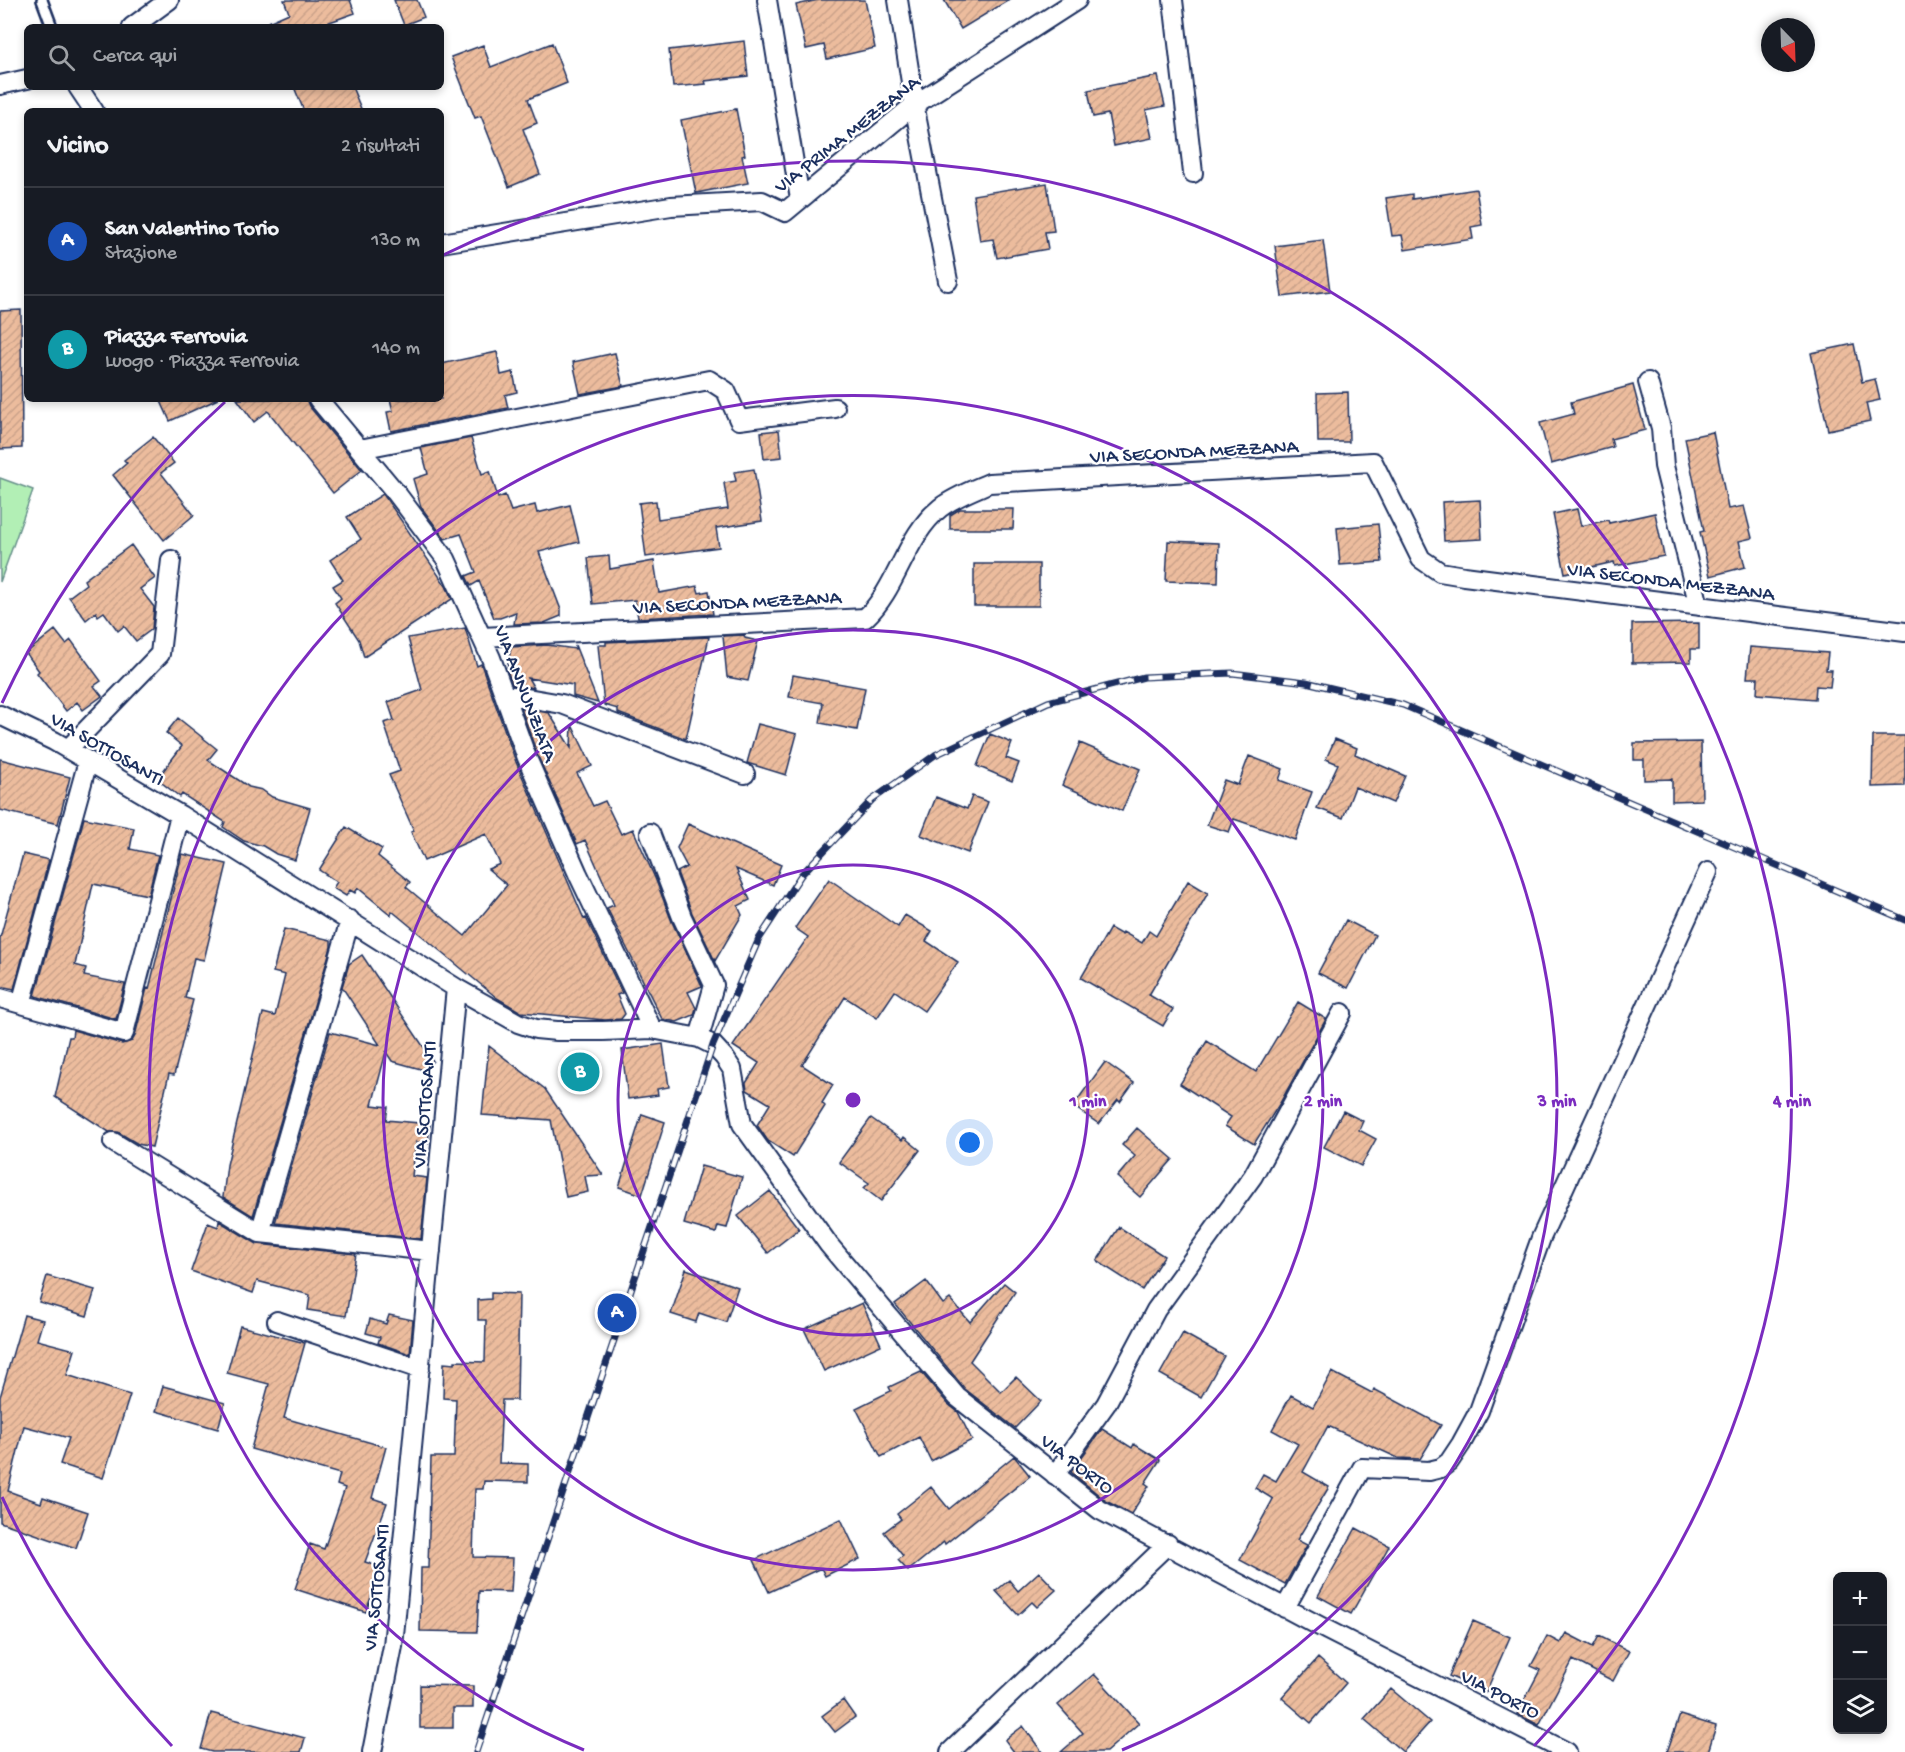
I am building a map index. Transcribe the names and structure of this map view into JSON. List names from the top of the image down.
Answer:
{
  "streets": {
    "street": [
      "VIA PRIMA MEZZANA",
      "VIA SECONDA MEZZANA",
      "VIA ANNUNZIATA",
      "VIA SOTTOSANTI",
      "VIA PORTO"
    ]
  },
  "crossings": [
    ["VIA SECONDA MEZZANA", "VIA ANNUNZIATA"]
  ],
  "north": "bottom right",
  "page": {
    "search": "Cerca qui",
    "heading": ["Vicino", "2 risultati"],
    "list": [
      {
        "mark": "A",
        "name": "San Valentino Torio",
        "note": "Stazione",
        "value": "130 m"
      },
      {
        "mark": "B",
        "name": "Piazza Ferrovia",
        "note": "Luogo · Piazza Ferrovia",
        "value": "140 m"
      }
    ],
    "pins": ["B", "A"],
    "map_buttons": ["+", "−"]
  },
  "rings": [
    "1 min",
    "2 min",
    "3 min",
    "4 min"
  ]
}
